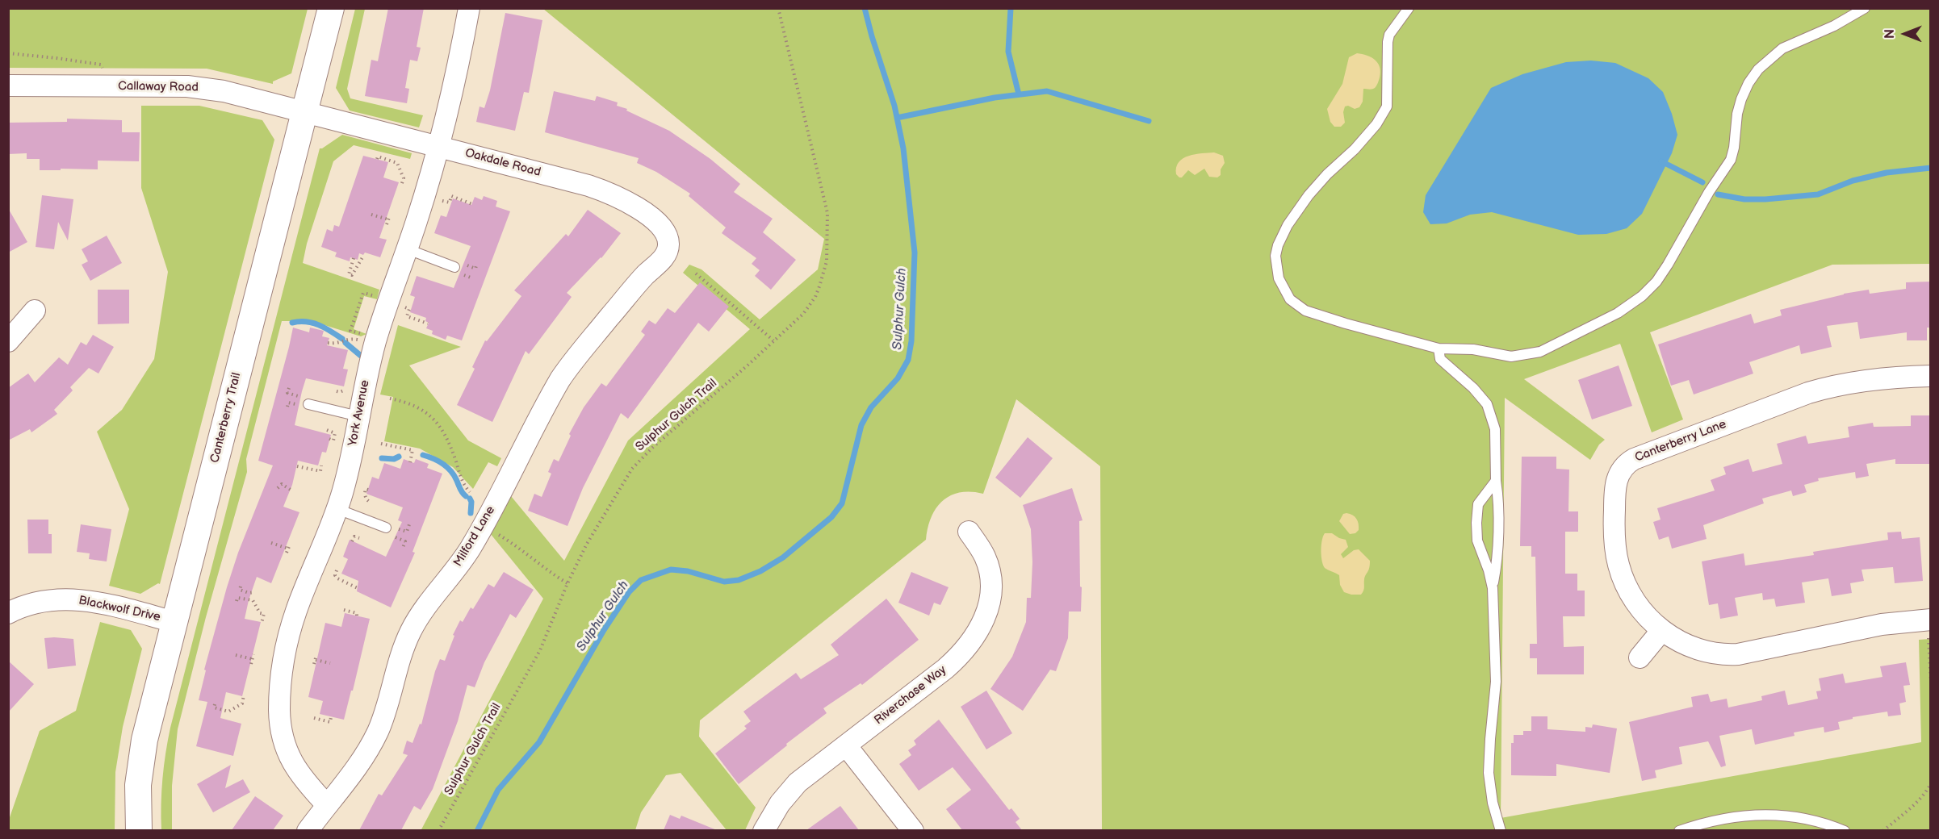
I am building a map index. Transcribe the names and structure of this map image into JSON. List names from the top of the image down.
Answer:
{
  "streets": {
    "street": [
      "Callaway Road",
      "Oakdale Road",
      "York Avenue",
      "Canterberry Trail",
      "Canterberry Lane",
      "Milford Lane",
      "Blackwolf Drive",
      "Riverchase Way"
    ],
    "path": ["Sulphur Gulch Trail"]
  },
  "crossings": [
    ["Callaway Road", "Oakdale Road"],
    ["Callaway Road", "Canterberry Trail"],
    ["Oakdale Road", "York Avenue"],
    ["Oakdale Road", "Canterberry Trail"],
    ["Oakdale Road", "Milford Lane"],
    ["York Avenue", "Milford Lane"],
    ["Canterberry Trail", "Blackwolf Drive"]
  ],
  "water": ["Sulphur Gulch"],
  "north": "left"
}
